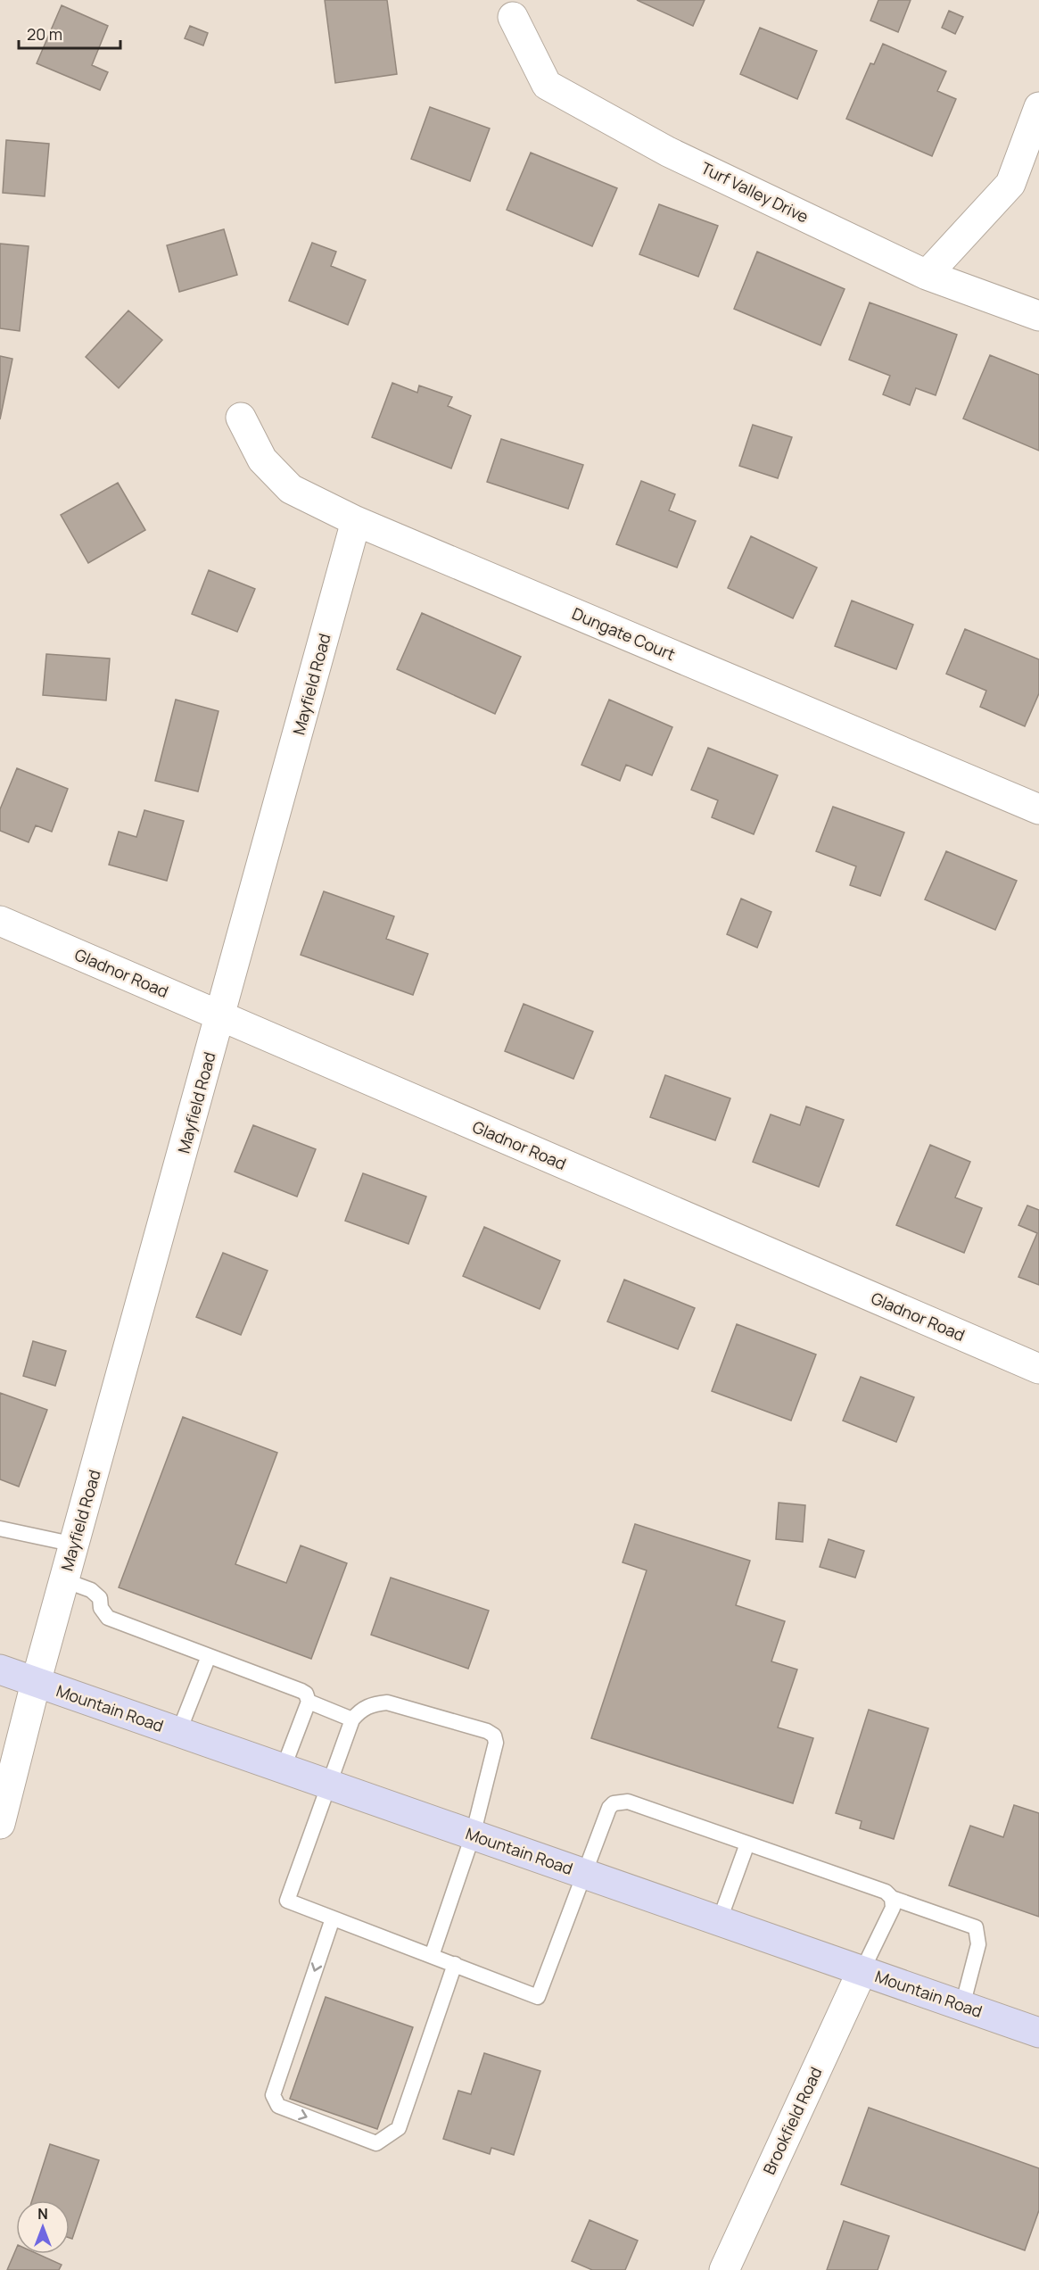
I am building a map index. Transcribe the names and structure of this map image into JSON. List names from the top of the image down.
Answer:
{
  "streets": {
    "main road": ["Mountain Road"],
    "street": [
      "Turf Valley Drive",
      "Dungate Court",
      "Mayfield Road",
      "Gladnor Road",
      "Brookfield Road"
    ]
  },
  "crossings": [
    ["Dungate Court", "Mayfield Road"],
    ["Mayfield Road", "Gladnor Road"],
    ["Mayfield Road", "Mountain Road"],
    ["Mountain Road", "Brookfield Road"]
  ],
  "scale_bar": "20 m",
  "north": "top"
}
